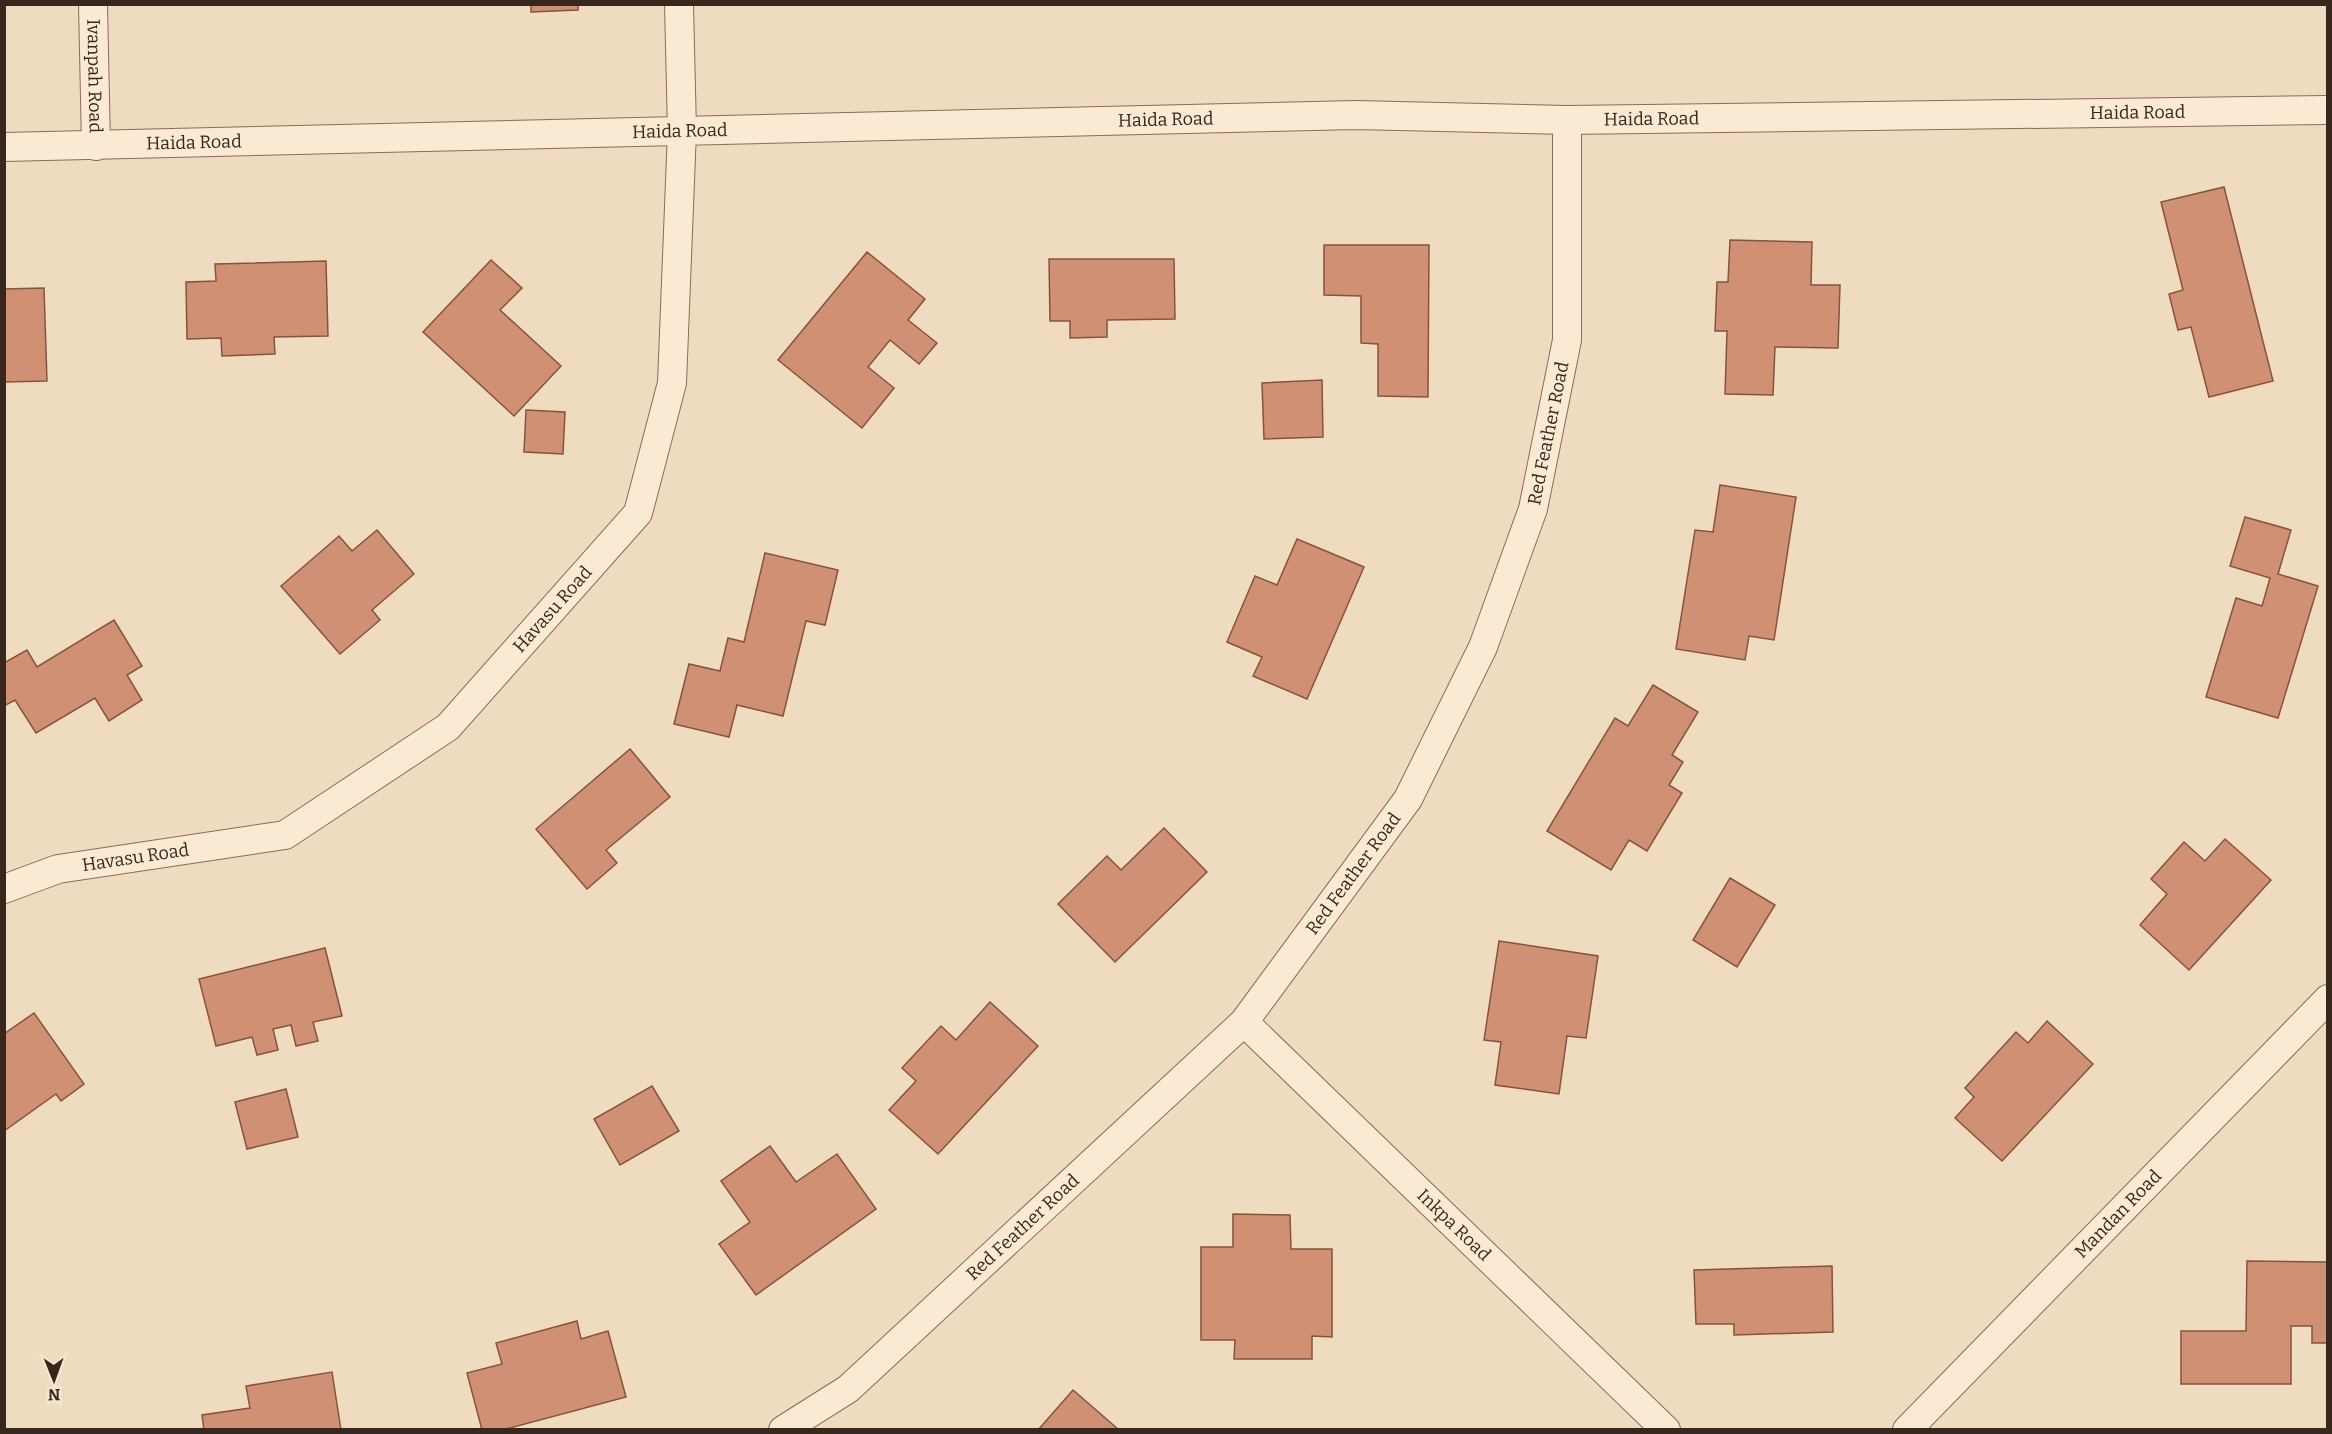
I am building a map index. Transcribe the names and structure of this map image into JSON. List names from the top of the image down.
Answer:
{
  "streets": {
    "street": [
      "Ivanpah Road",
      "Haida Road",
      "Red Feather Road",
      "Havasu Road",
      "Mandan Road",
      "Inkpa Road"
    ]
  },
  "crossings": [
    ["Ivanpah Road", "Haida Road"],
    ["Haida Road", "Red Feather Road"],
    ["Haida Road", "Havasu Road"],
    ["Red Feather Road", "Inkpa Road"]
  ],
  "north": "bottom"
}
